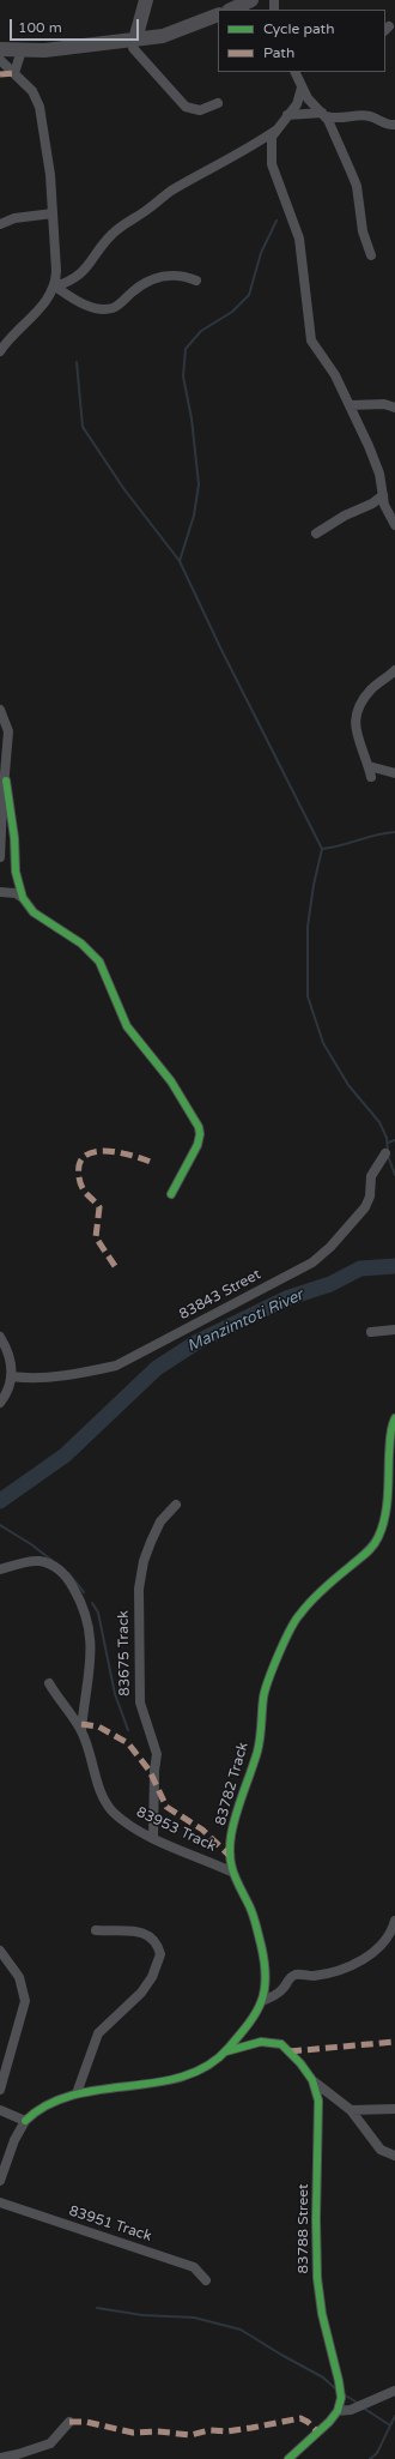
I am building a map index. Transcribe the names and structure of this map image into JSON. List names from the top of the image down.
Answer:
{
  "streets": {
    "street": [
      "83843 Street",
      "83675 Track",
      "83782 Track",
      "83953 Track",
      "83951 Track",
      "83788 Street"
    ]
  },
  "crossings": [
    ["83675 Track", "83953 Track"],
    ["83782 Track", "83953 Track"],
    ["83782 Track", "83788 Street"]
  ],
  "water": ["Manzimtoti River"],
  "legend": ["Cycle path", "Path"],
  "scale_bar": "100 m"
}
